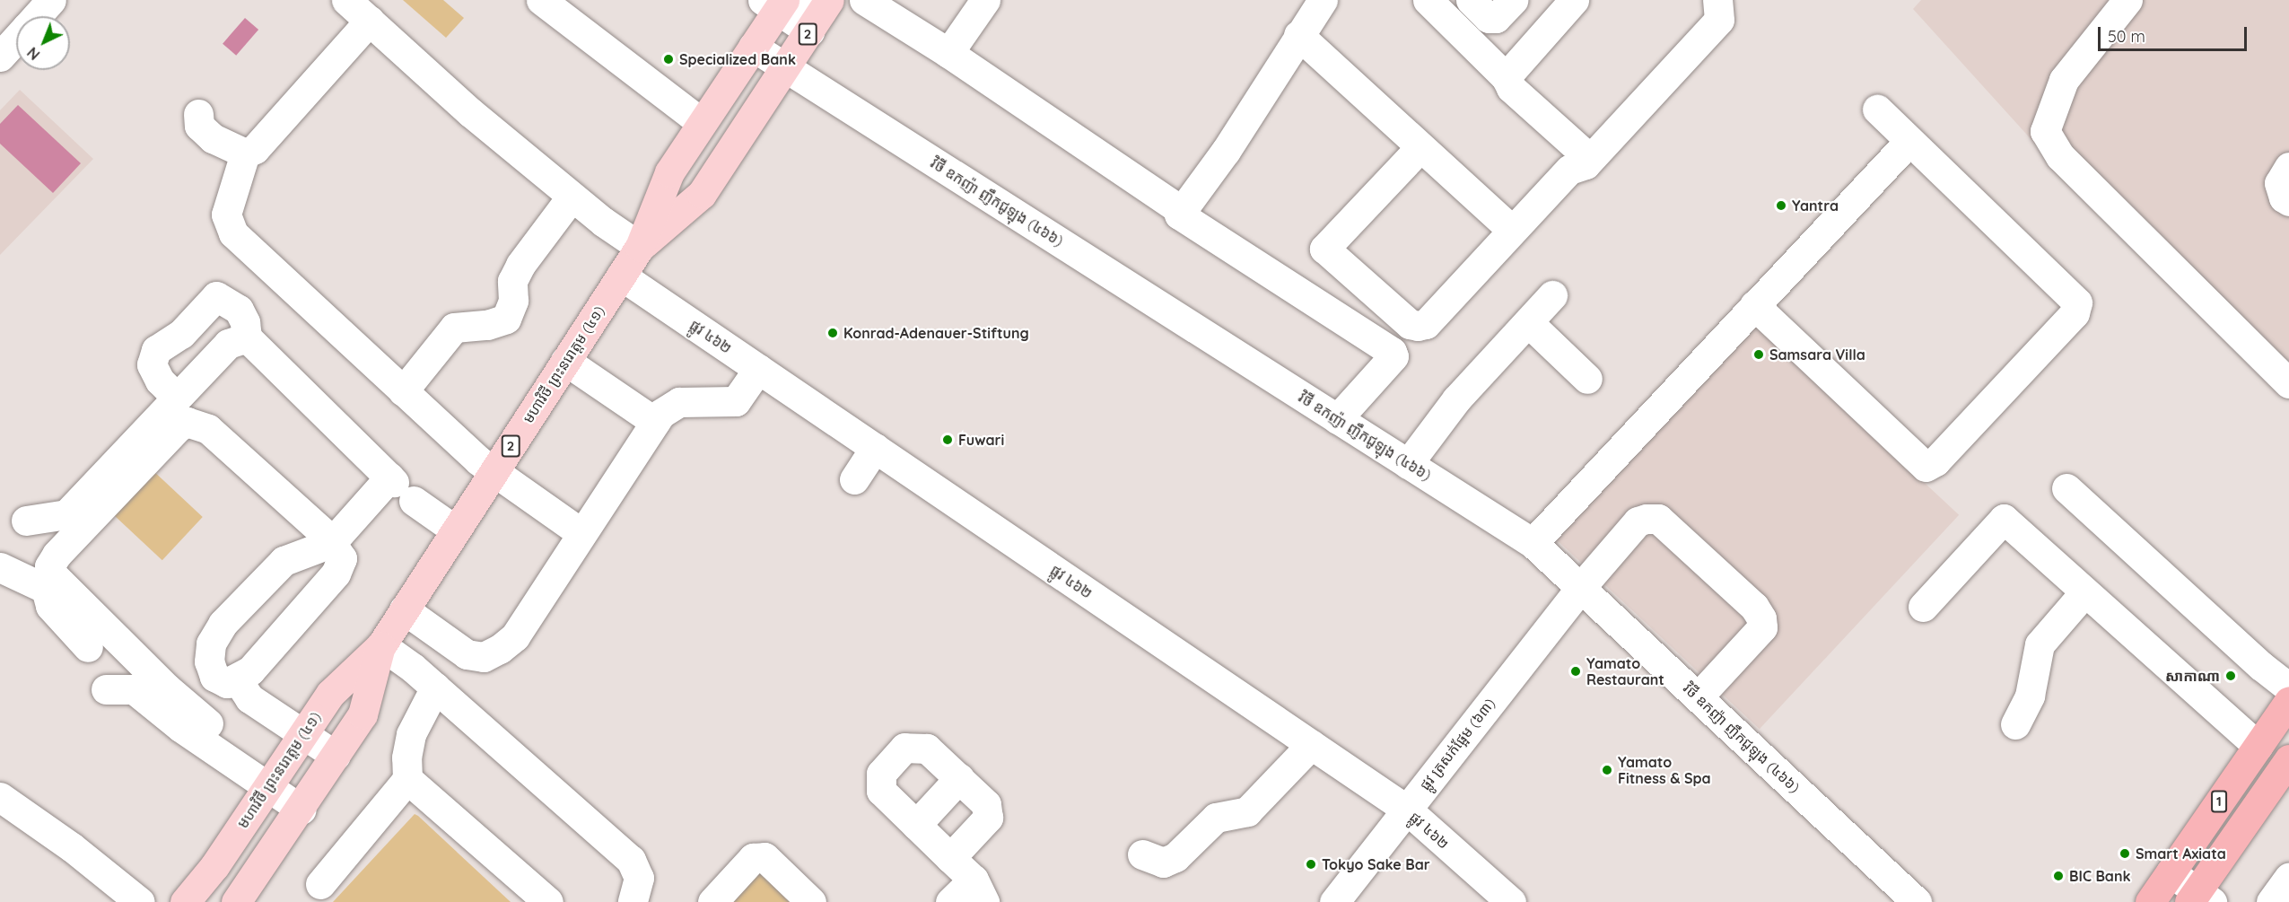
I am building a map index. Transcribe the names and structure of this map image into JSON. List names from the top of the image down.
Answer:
{
  "streets": {
    "highway": ["1"],
    "main road": ["2", "មហាវិថី ព្រះនរោត្តម (៤១)"],
    "street": ["វិថី ឧកញ៉ា ញឹកជូឡុង (៤៦៦)", "ផ្លូវ ៤៦២", "ផ្លូវ ត្រសក់ផ្អែម (៦៣)"]
  },
  "crossings": [
    ["វិថី ឧកញ៉ា ញឹកជូឡុង (៤៦៦)", "មហាវិថី ព្រះនរោត្តម (៤១)"],
    ["វិថី ឧកញ៉ា ញឹកជូឡុង (៤៦៦)", "ផ្លូវ ត្រសក់ផ្អែម (៦៣)"],
    ["ផ្លូវ ៤៦២", "មហាវិថី ព្រះនរោត្តម (៤១)"],
    ["ផ្លូវ ៤៦២", "ផ្លូវ ត្រសក់ផ្អែម (៦៣)"]
  ],
  "places": [
    "Specialized Bank",
    "Yantra",
    "Konrad-Adenauer-Stiftung",
    "Samsara Villa",
    "Fuwari",
    "Yamato Restaurant",
    "សាកាណា",
    "Yamato Fitness & Spa",
    "Smart Axiata",
    "Tokyo Sake Bar",
    "BIC Bank"
  ],
  "scale_bar": "50 m",
  "north": "bottom left"
}
